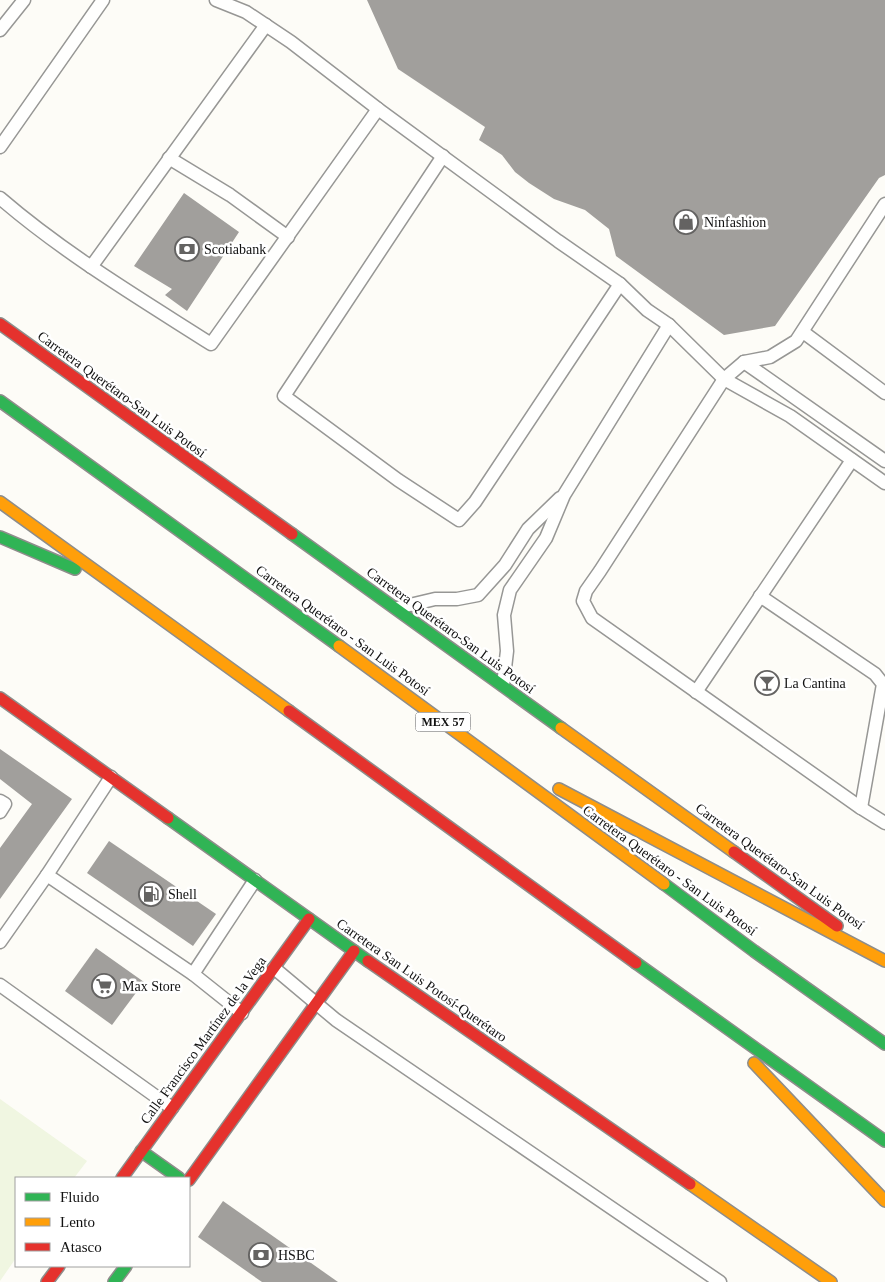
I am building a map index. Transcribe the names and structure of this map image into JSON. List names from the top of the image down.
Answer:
{
  "streets": {
    "main road": [
      "Carretera Querétaro-San Luis Potosí",
      "Carretera Querétaro - San Luis Potosí",
      "MEX 57",
      "Carretera San Luis Potosí-Querétaro",
      "Calle Francisco Martínez de la Vega"
    ]
  },
  "crossings": [
    ["Carretera San Luis Potosí-Querétaro", "Calle Francisco Martínez de la Vega"]
  ],
  "places": {
    "shop": ["Ninfashion"],
    "bank": ["Scotiabank", "HSBC"],
    "bar": ["La Cantina"],
    "fuel station": ["Shell"],
    "supermarket": ["Max Store"]
  },
  "legend": ["Fluido", "Lento", "Atasco"]
}
